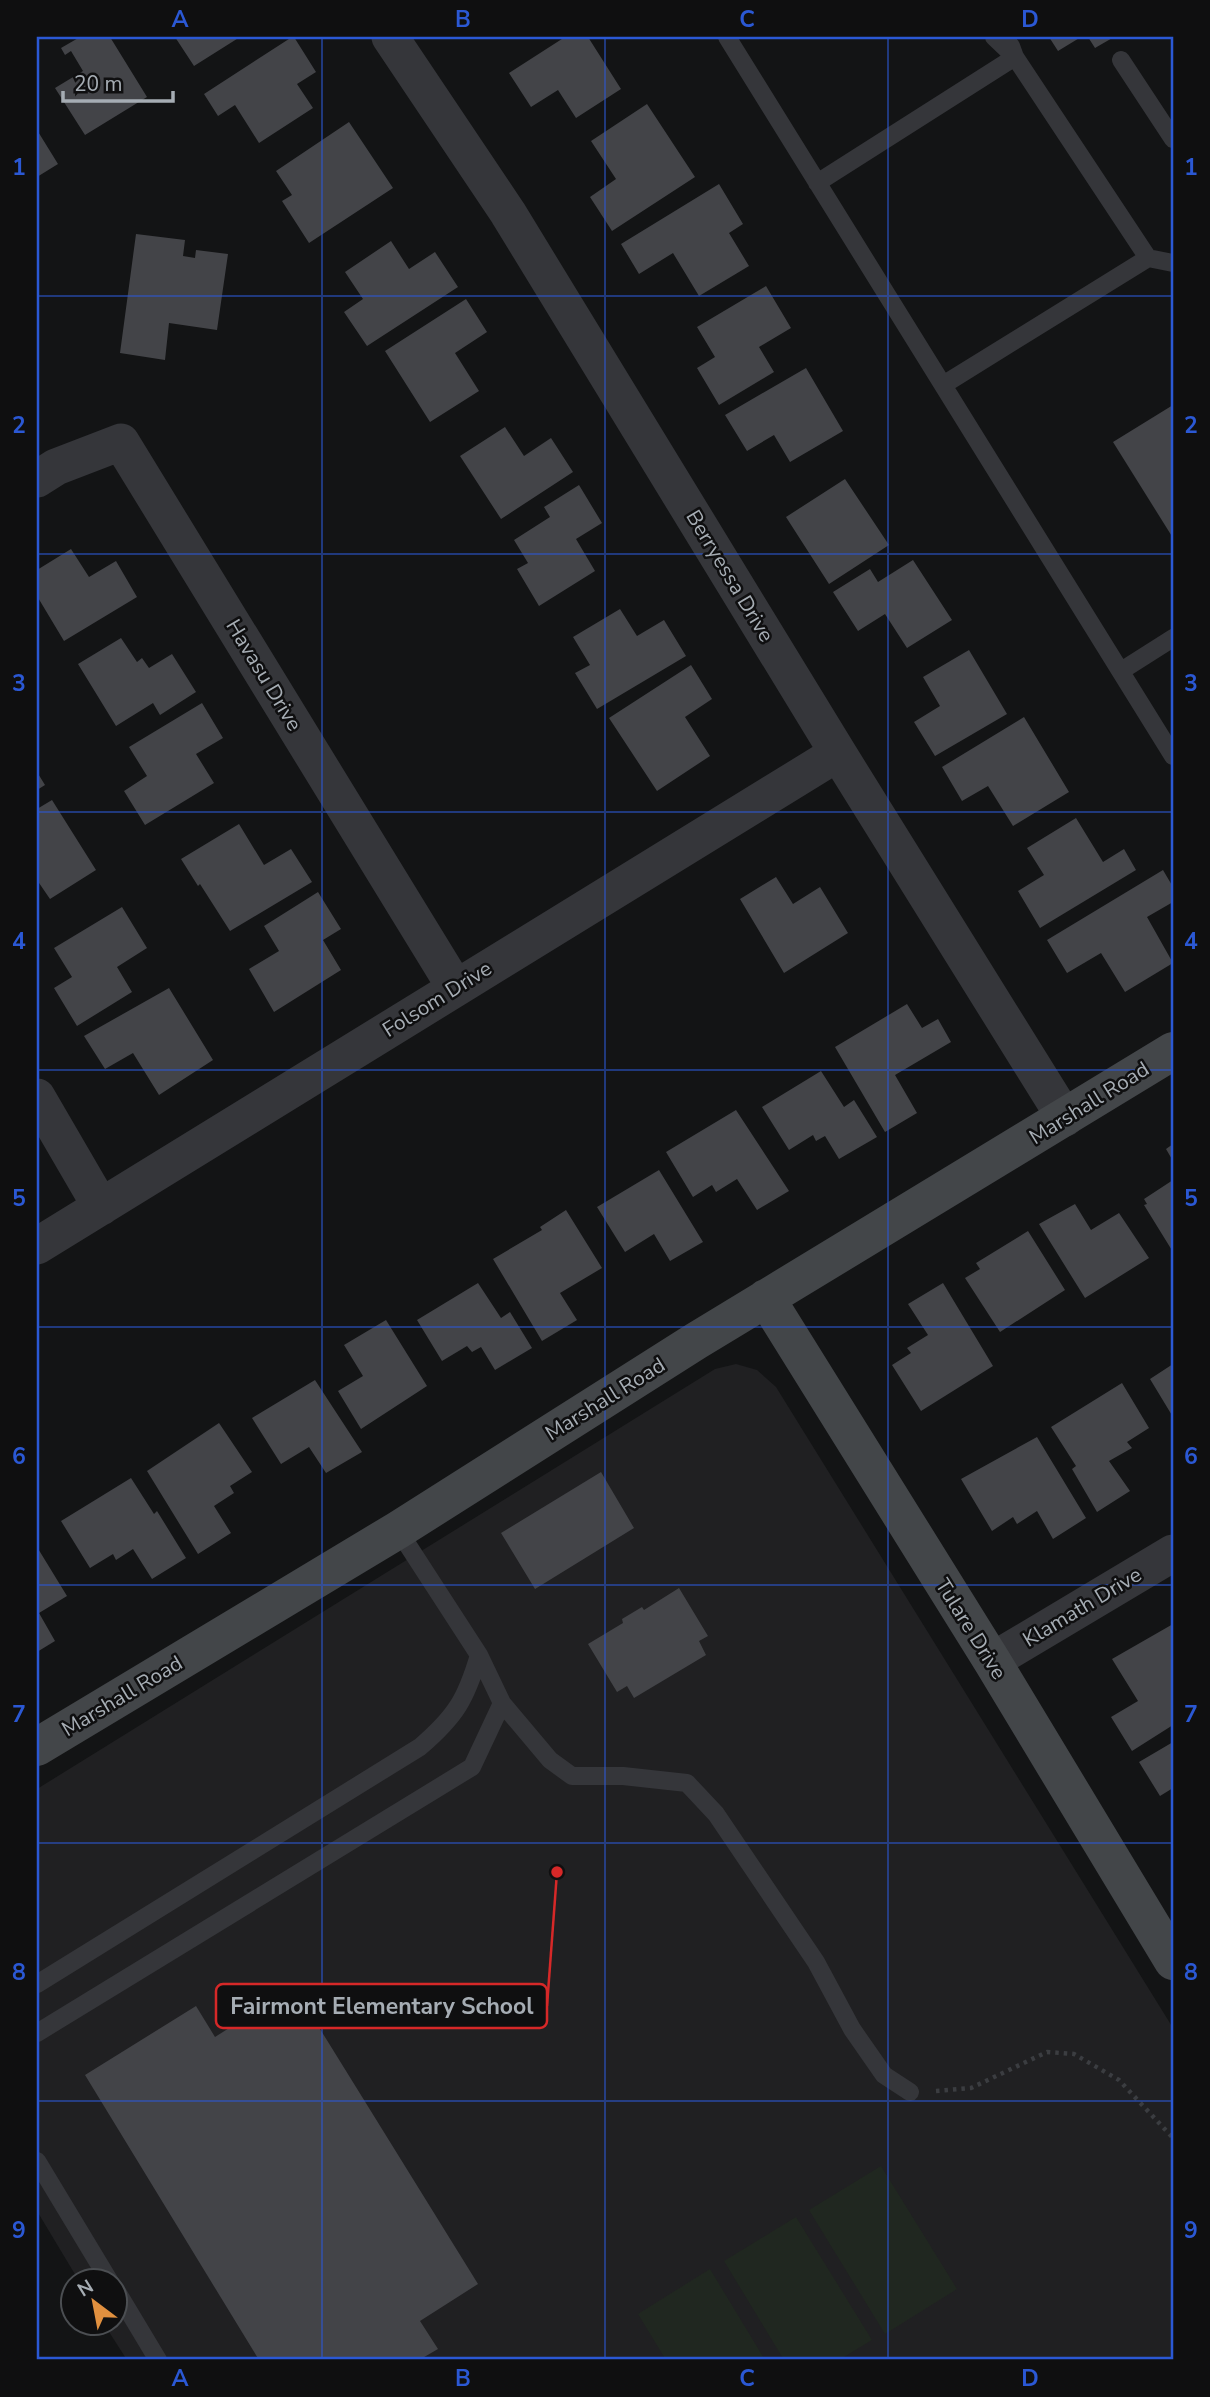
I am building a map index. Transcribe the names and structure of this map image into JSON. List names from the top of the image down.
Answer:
{
  "streets": {
    "street": [
      "Berryessa Drive",
      "Havasu Drive",
      "Folsom Drive",
      "Marshall Road",
      "Klamath Drive",
      "Tulare Drive"
    ]
  },
  "crossings": [
    ["Berryessa Drive", "Folsom Drive"],
    ["Berryessa Drive", "Marshall Road"],
    ["Havasu Drive", "Folsom Drive"],
    ["Marshall Road", "Tulare Drive"],
    ["Klamath Drive", "Tulare Drive"]
  ],
  "places": ["Fairmont Elementary School"],
  "scale_bar": "20 m",
  "north": "top left",
  "grid": {
    "columns": [
      "A",
      "B",
      "C",
      "D"
    ],
    "rows": [
      "1",
      "2",
      "3",
      "4",
      "5",
      "6",
      "7",
      "8",
      "9"
    ]
  }
}
